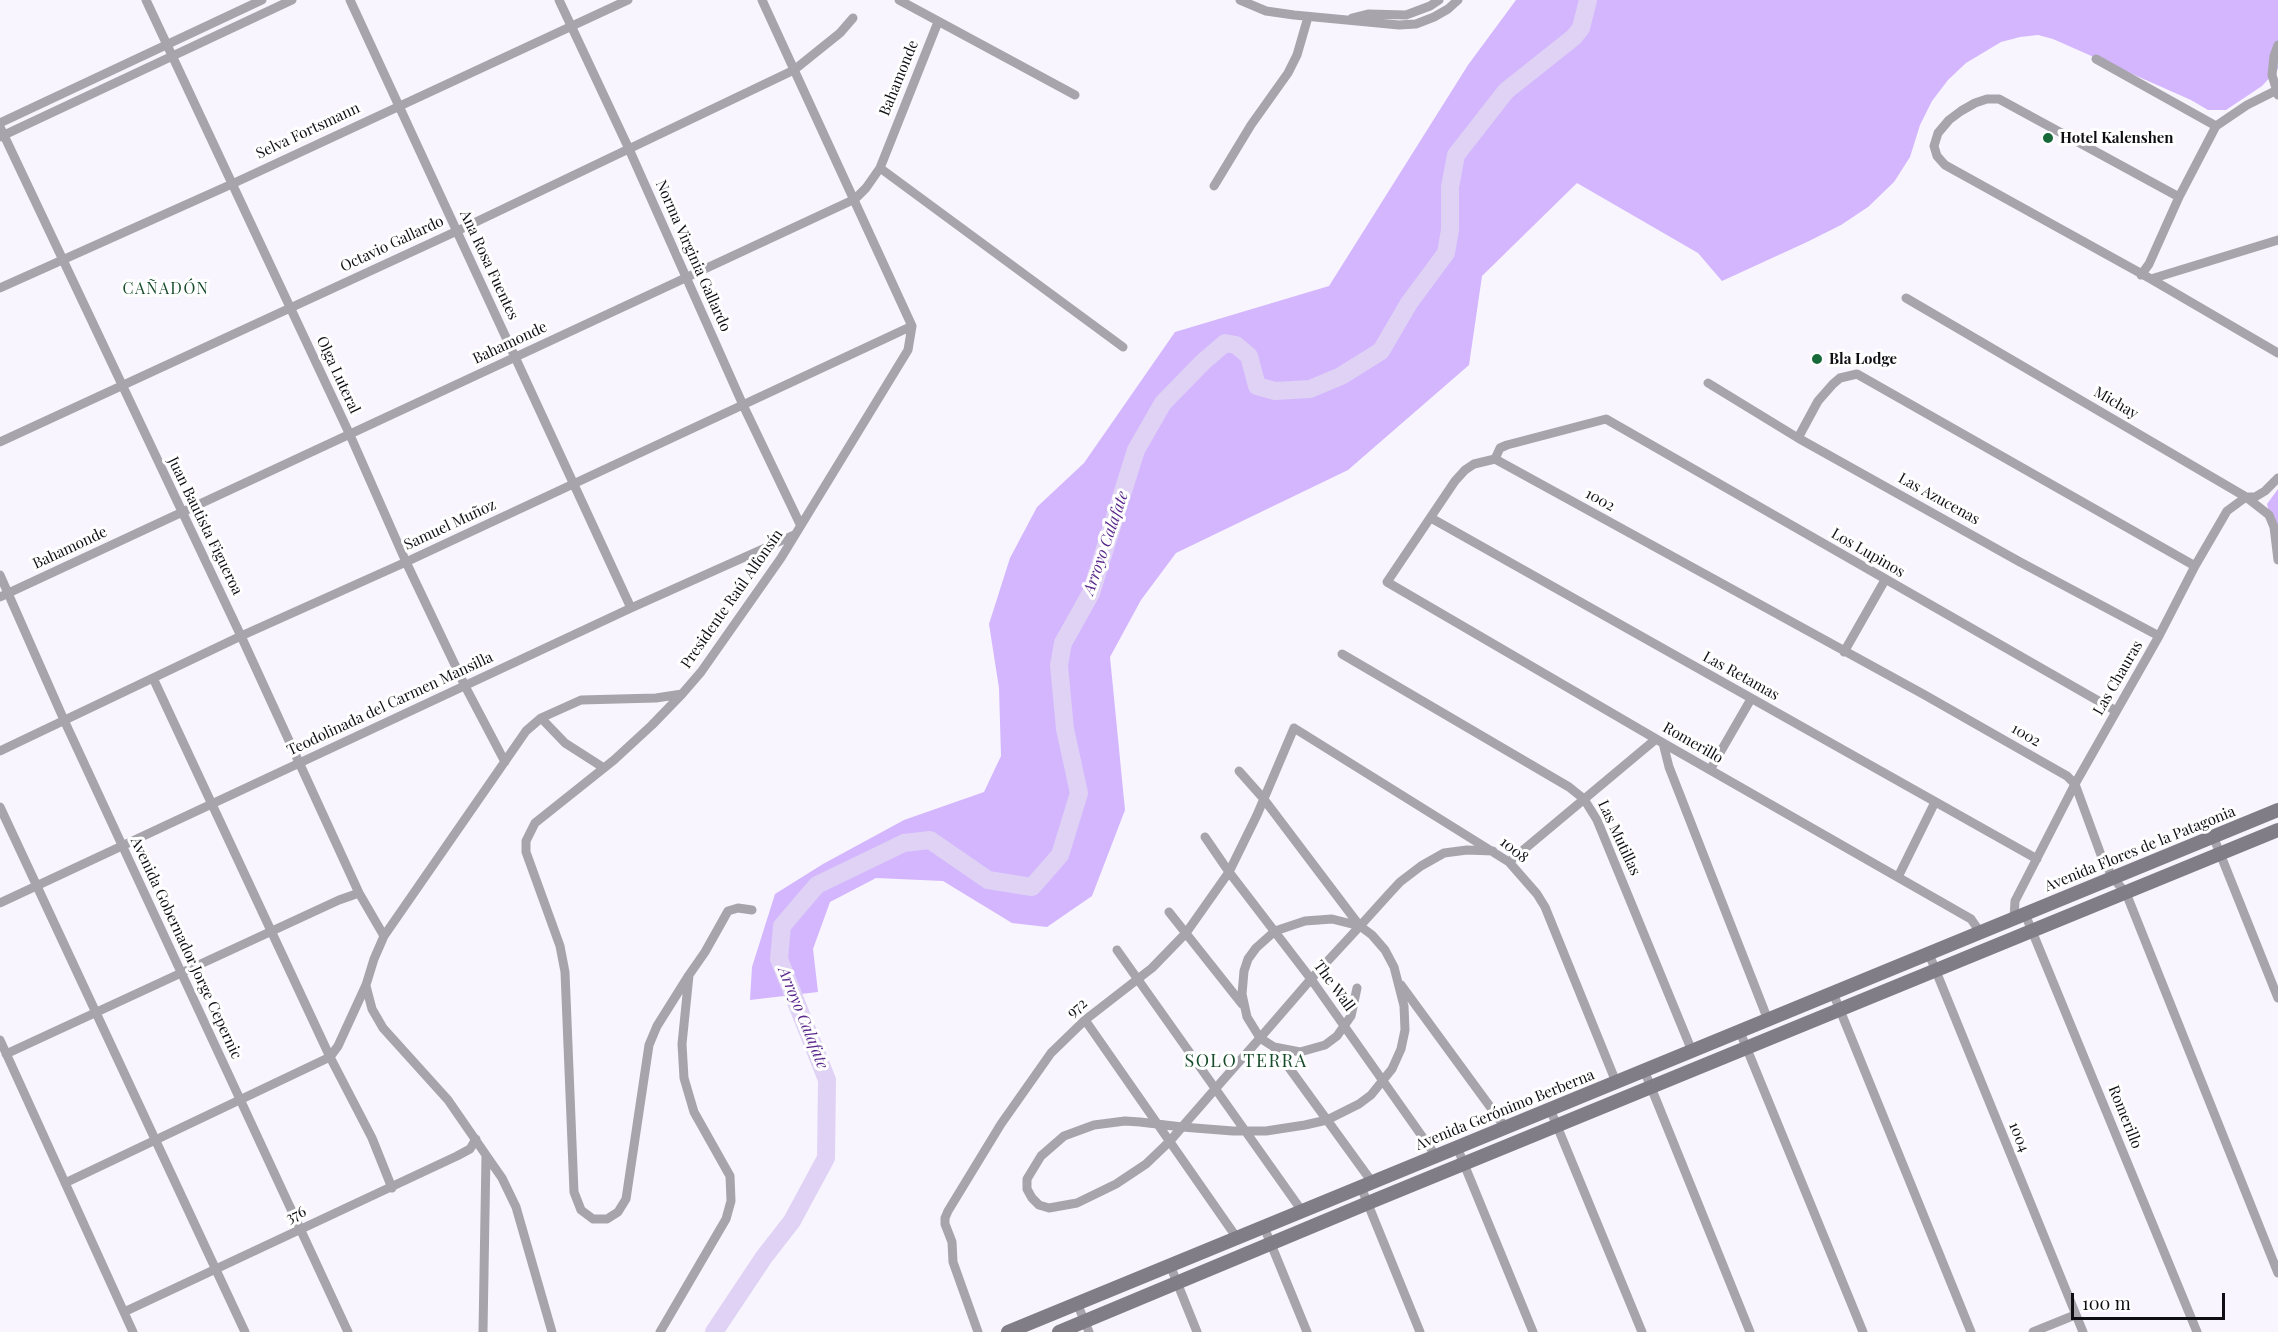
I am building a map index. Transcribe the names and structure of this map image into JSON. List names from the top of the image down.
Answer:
{
  "streets": {
    "street": [
      "Bahamonde",
      "Selva Fortsmann",
      "Octavio Gallardo",
      "Norma Virginia Gallardo",
      "Ana Rosa Fuentes",
      "Olga Luteral",
      "Michay",
      "Las Azucenas",
      "1002",
      "Samuel Muñoz",
      "Juan Bautista Figueroa",
      "Los Lupinos",
      "Presidente Raúl Alfonsín",
      "Las Retamas",
      "Las Chauras",
      "Teodolinada del Carmen Mansilla",
      "Romerillo",
      "Las Mutillas",
      "Avenida Flores de la Patagonia",
      "1008",
      "Avenida Gobernador Jorge Cepernic",
      "The Wall",
      "972",
      "Avenida Gerónimo Berberna",
      "1004",
      "376"
    ]
  },
  "crossings": [
    ["Bahamonde", "Norma Virginia Gallardo"],
    ["Bahamonde", "Ana Rosa Fuentes"],
    ["Bahamonde", "Olga Luteral"],
    ["Bahamonde", "Juan Bautista Figueroa"],
    ["Bahamonde", "Avenida Gobernador Jorge Cepernic"],
    ["Selva Fortsmann", "Norma Virginia Gallardo"],
    ["Selva Fortsmann", "Ana Rosa Fuentes"],
    ["Selva Fortsmann", "Olga Luteral"],
    ["Selva Fortsmann", "Juan Bautista Figueroa"],
    ["Octavio Gallardo", "Norma Virginia Gallardo"],
    ["Octavio Gallardo", "Ana Rosa Fuentes"],
    ["Octavio Gallardo", "Olga Luteral"],
    ["Octavio Gallardo", "Juan Bautista Figueroa"],
    ["Norma Virginia Gallardo", "Samuel Muñoz"],
    ["Norma Virginia Gallardo", "Presidente Raúl Alfonsín"],
    ["Ana Rosa Fuentes", "Samuel Muñoz"],
    ["Ana Rosa Fuentes", "Teodolinada del Carmen Mansilla"],
    ["Olga Luteral", "Samuel Muñoz"],
    ["Olga Luteral", "Teodolinada del Carmen Mansilla"],
    ["Michay", "Las Chauras"],
    ["Las Azucenas", "Las Chauras"],
    ["1002", "Los Lupinos"],
    ["1002", "Las Chauras"],
    ["Samuel Muñoz", "Juan Bautista Figueroa"],
    ["Samuel Muñoz", "Presidente Raúl Alfonsín"],
    ["Samuel Muñoz", "Avenida Gobernador Jorge Cepernic"],
    ["Juan Bautista Figueroa", "Teodolinada del Carmen Mansilla"],
    ["Los Lupinos", "Las Chauras"],
    ["Presidente Raúl Alfonsín", "Teodolinada del Carmen Mansilla"],
    ["Las Retamas", "Las Chauras"],
    ["Las Retamas", "Romerillo"],
    ["Las Chauras", "Romerillo"],
    ["Las Chauras", "Avenida Flores de la Patagonia"],
    ["Las Chauras", "Avenida Gerónimo Berberna"],
    ["Teodolinada del Carmen Mansilla", "Avenida Gobernador Jorge Cepernic"],
    ["Romerillo", "Avenida Flores de la Patagonia"],
    ["Romerillo", "Avenida Gerónimo Berberna"],
    ["Las Mutillas", "Avenida Gerónimo Berberna"],
    ["Avenida Flores de la Patagonia", "Avenida Gerónimo Berberna"],
    ["1008", "972"],
    ["1008", "Avenida Gerónimo Berberna"],
    ["Avenida Gobernador Jorge Cepernic", "376"],
    ["The Wall", "972"],
    ["The Wall", "Avenida Gerónimo Berberna"],
    ["Avenida Gerónimo Berberna", "1004"]
  ],
  "districts": ["CAÑADÓN", "SOLO TERRA"],
  "water": ["Arroyo Calafate"],
  "places": ["Hotel Kalenshen", "Bla Lodge"],
  "scale_bar": "100 m"
}
